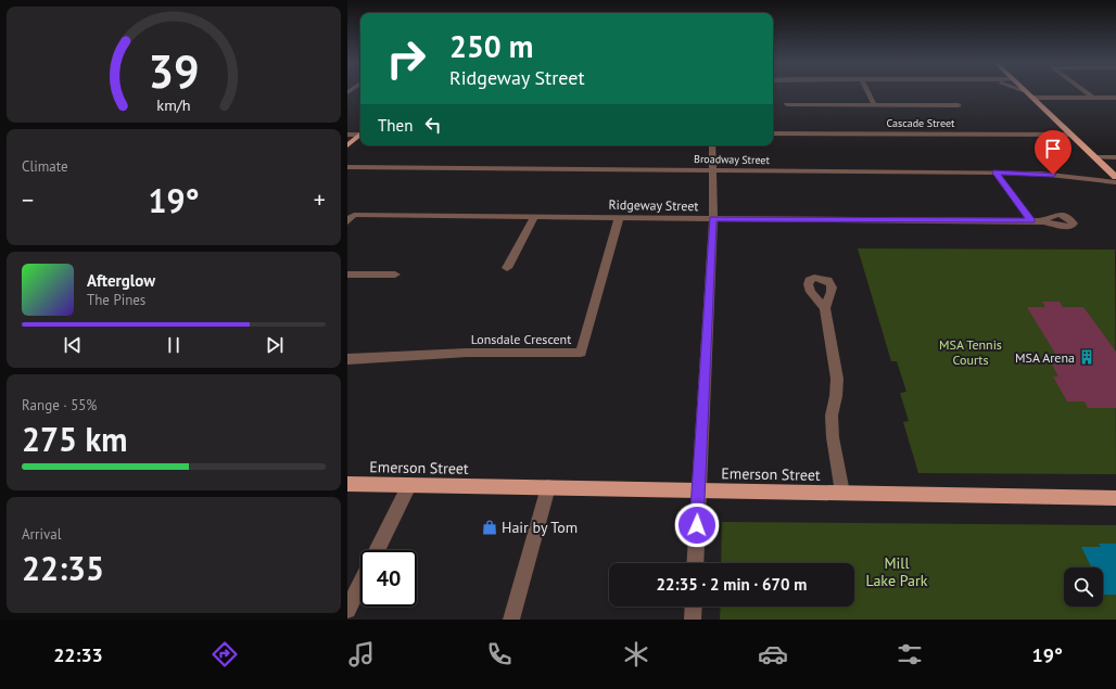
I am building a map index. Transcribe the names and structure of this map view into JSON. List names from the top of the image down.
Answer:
{
  "streets": {
    "main road": ["Emerson Street"],
    "street": [
      "Cascade Street",
      "Broadway Street",
      "Ridgeway Street",
      "Lonsdale Crescent"
    ]
  },
  "crossings": [
    ["Ridgeway Street", "Lonsdale Crescent"]
  ],
  "parks": ["MSA Tennis Courts", "Mill Lake Park"],
  "places": {
    "building": ["MSA Arena"],
    "shop": ["Hair by Tom"]
  },
  "page": {
    "turn": ["250 m", "Ridgeway Street"],
    "then": "Then",
    "tile": [
      "Climate",
      ["Range · 55%", "275 km"],
      ["Arrival", "22:35"]
    ],
    "heat": ["−", "19°", "+"],
    "song": ["Afterglow", "The Pines"],
    "limit": "40",
    "trip": "22:35 · 2 min · 670 m",
    "tabs": ["22:33", "19°"],
    "gauge": ["39", "km/h"]
  }
}
